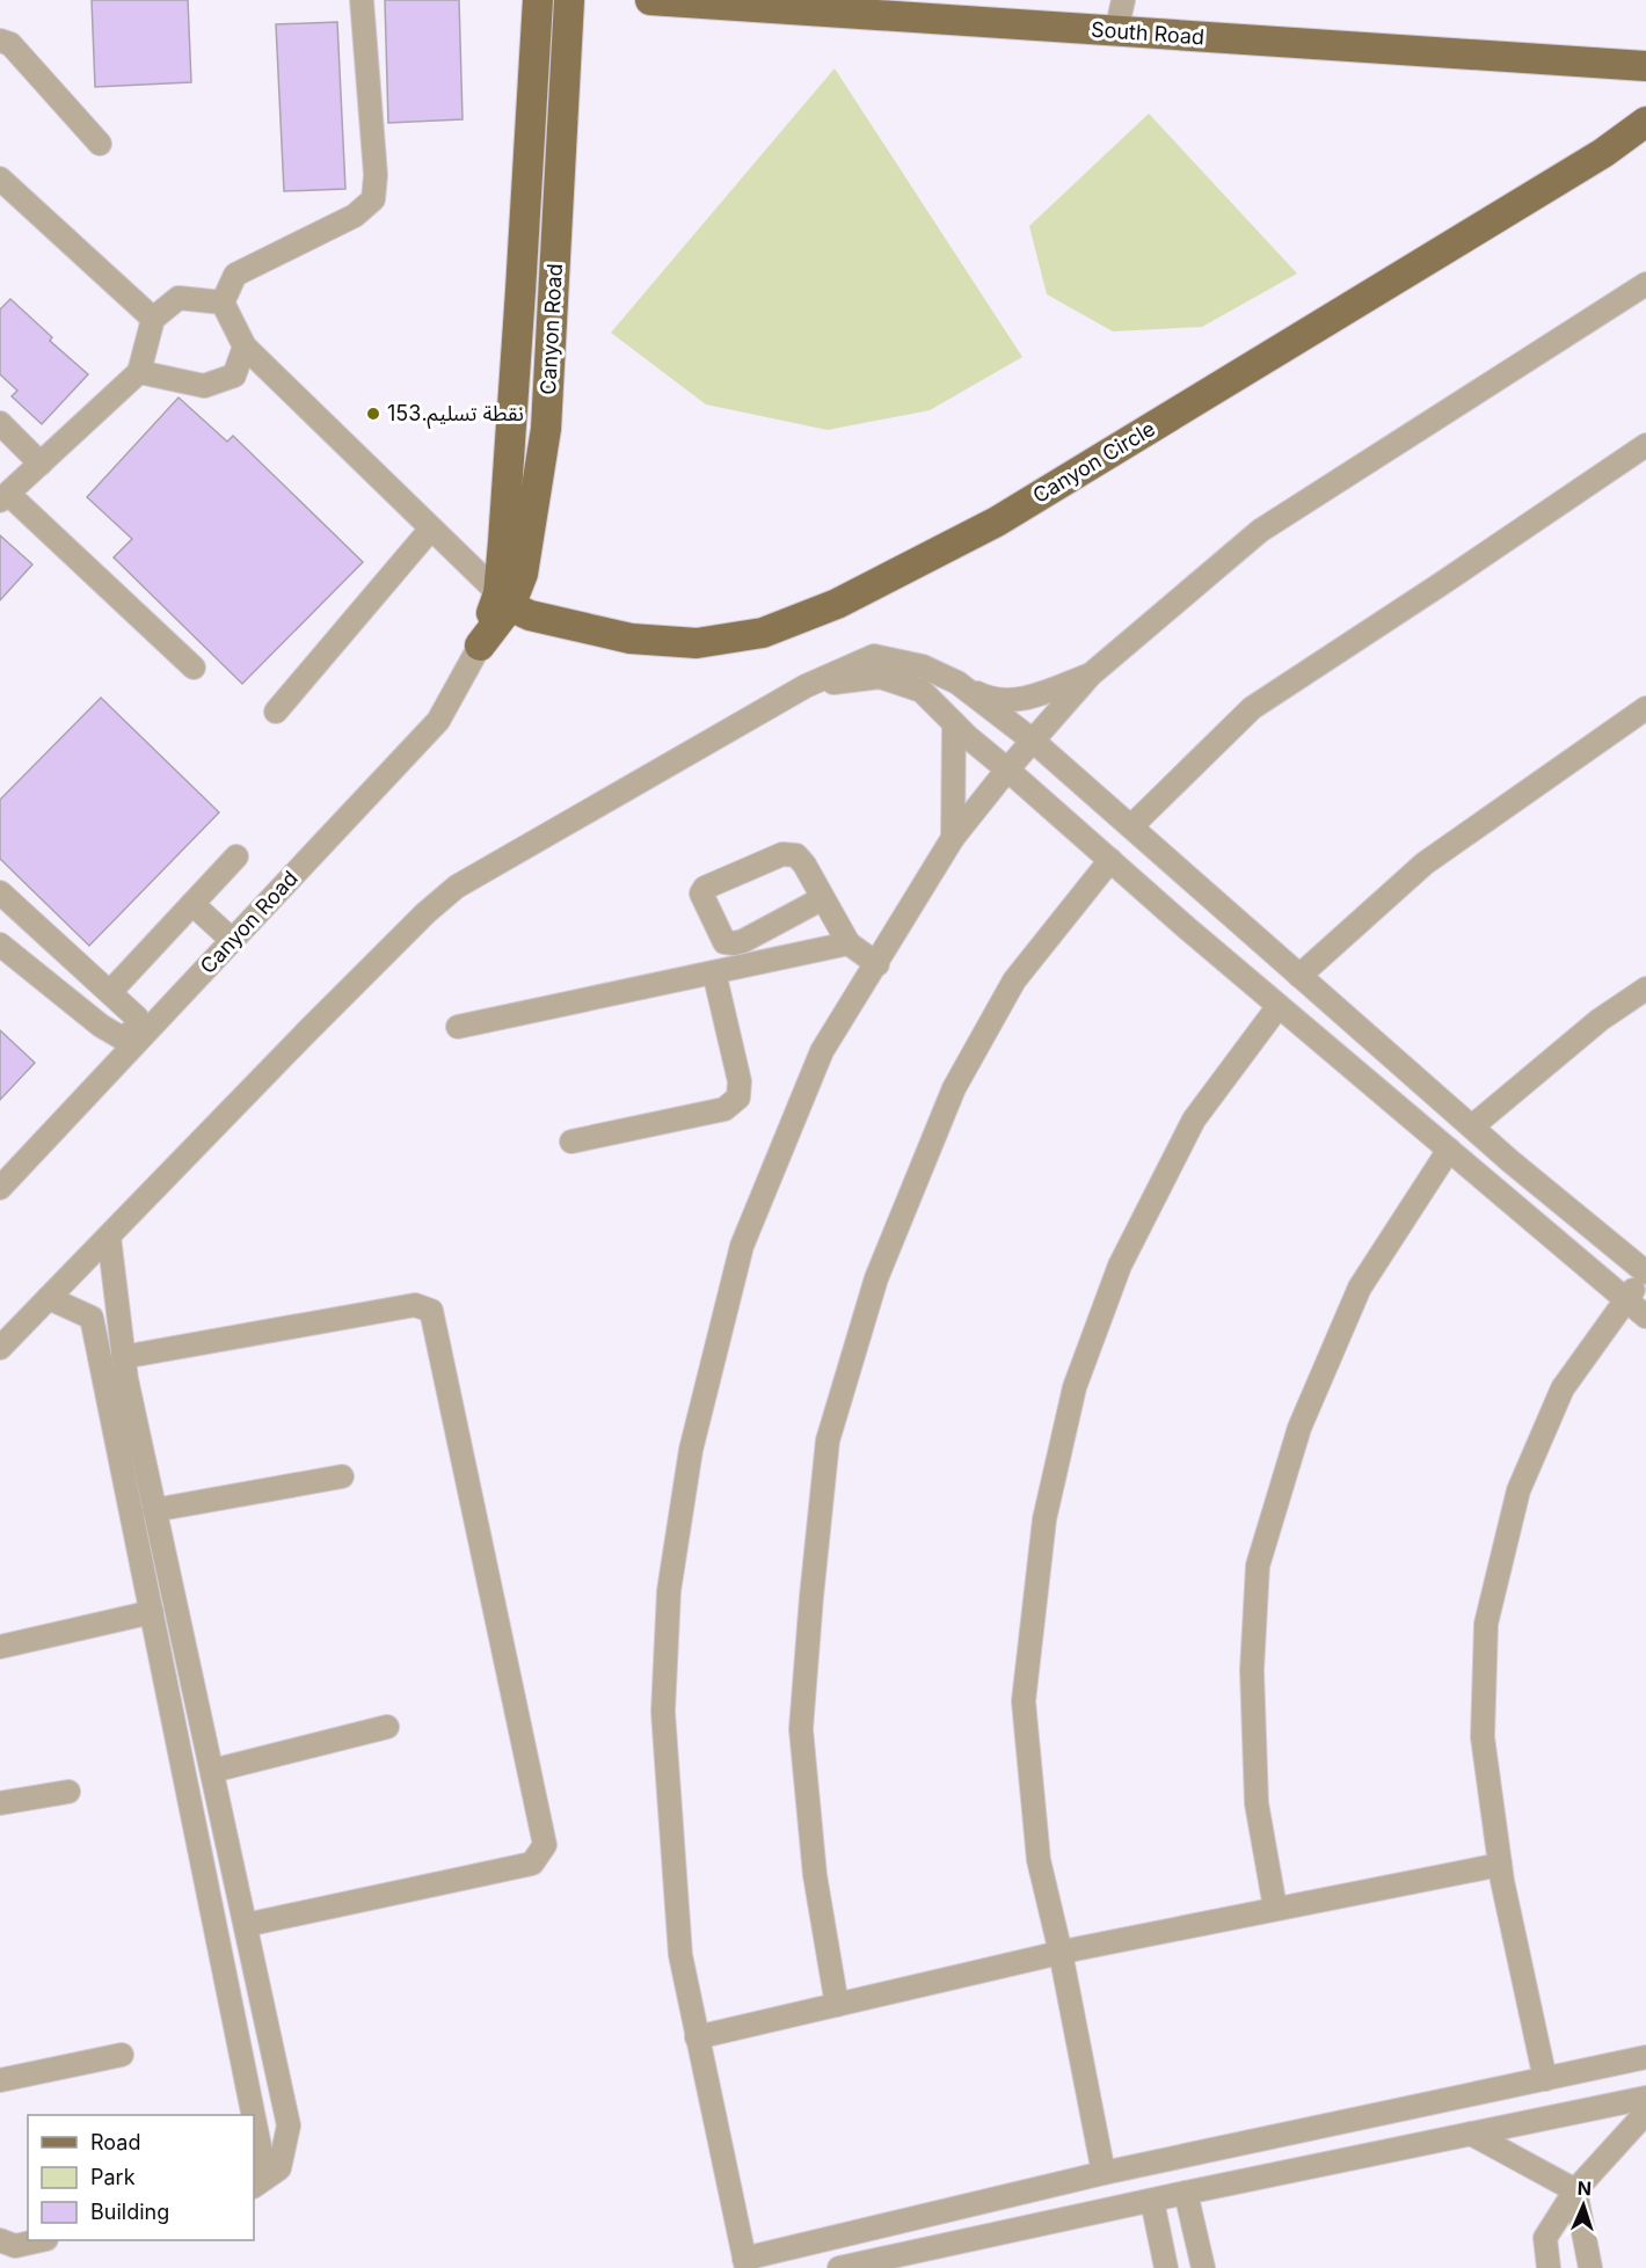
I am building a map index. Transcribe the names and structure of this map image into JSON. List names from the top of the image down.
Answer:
{
  "streets": {
    "main road": ["South Road", "Canyon Road", "Canyon Circle"]
  },
  "crossings": [
    ["Canyon Road", "Canyon Circle"]
  ],
  "places": ["نقطة تسليم.153"],
  "legend": ["Road", "Park", "Building"],
  "north": "top"
}
